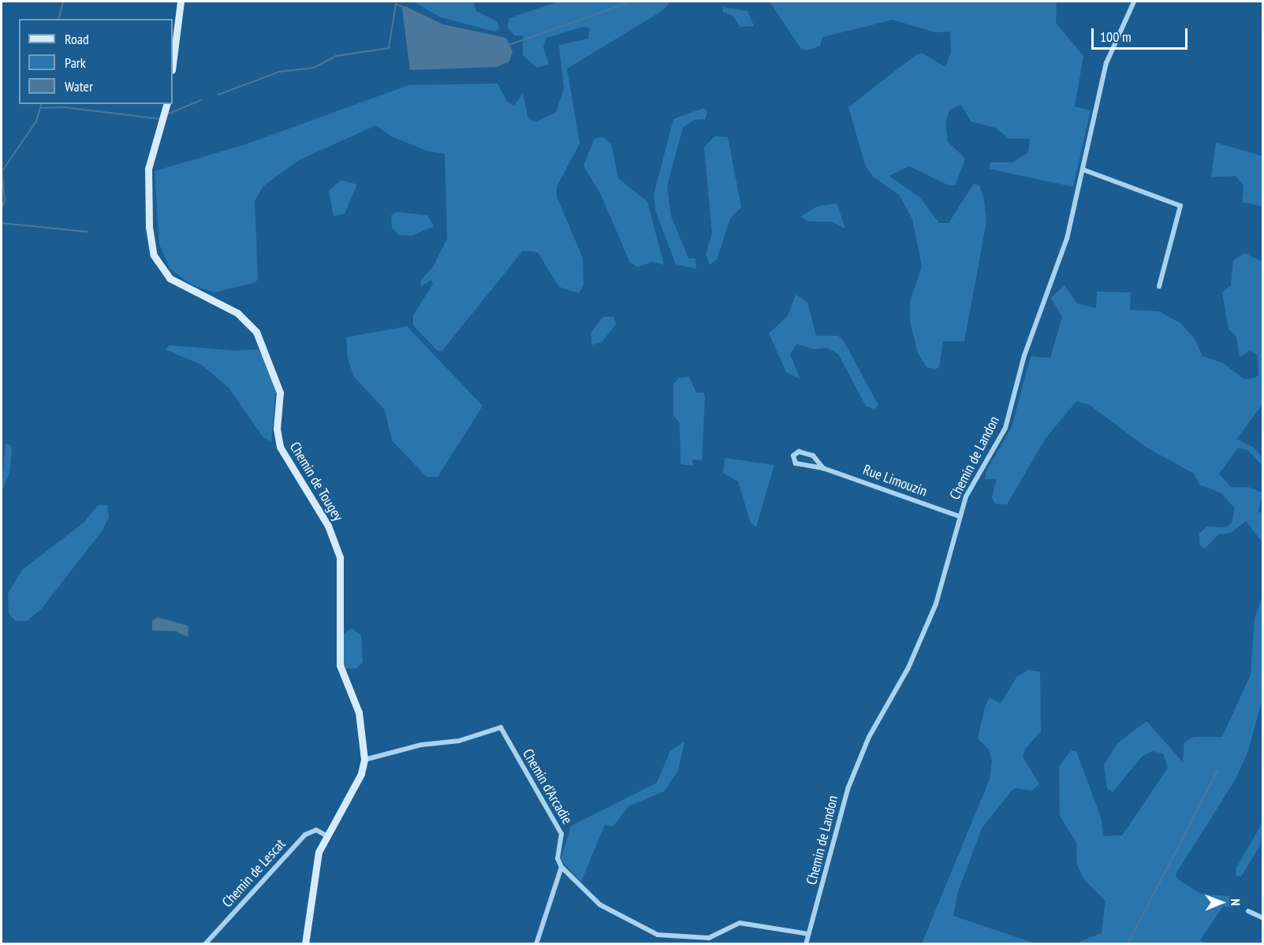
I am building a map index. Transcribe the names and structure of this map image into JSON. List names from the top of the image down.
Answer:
{
  "streets": {
    "street": [
      "Chemin de Landon",
      "Rue Limouzin",
      "Chemin de Tougey",
      "Chemin d'Arcadie",
      "Chemin de Lescat"
    ]
  },
  "crossings": [
    ["Chemin de Landon", "Rue Limouzin"],
    ["Chemin de Tougey", "Chemin d'Arcadie"]
  ],
  "legend": ["Road", "Park", "Water"],
  "scale_bar": "100 m",
  "north": "right"
}
